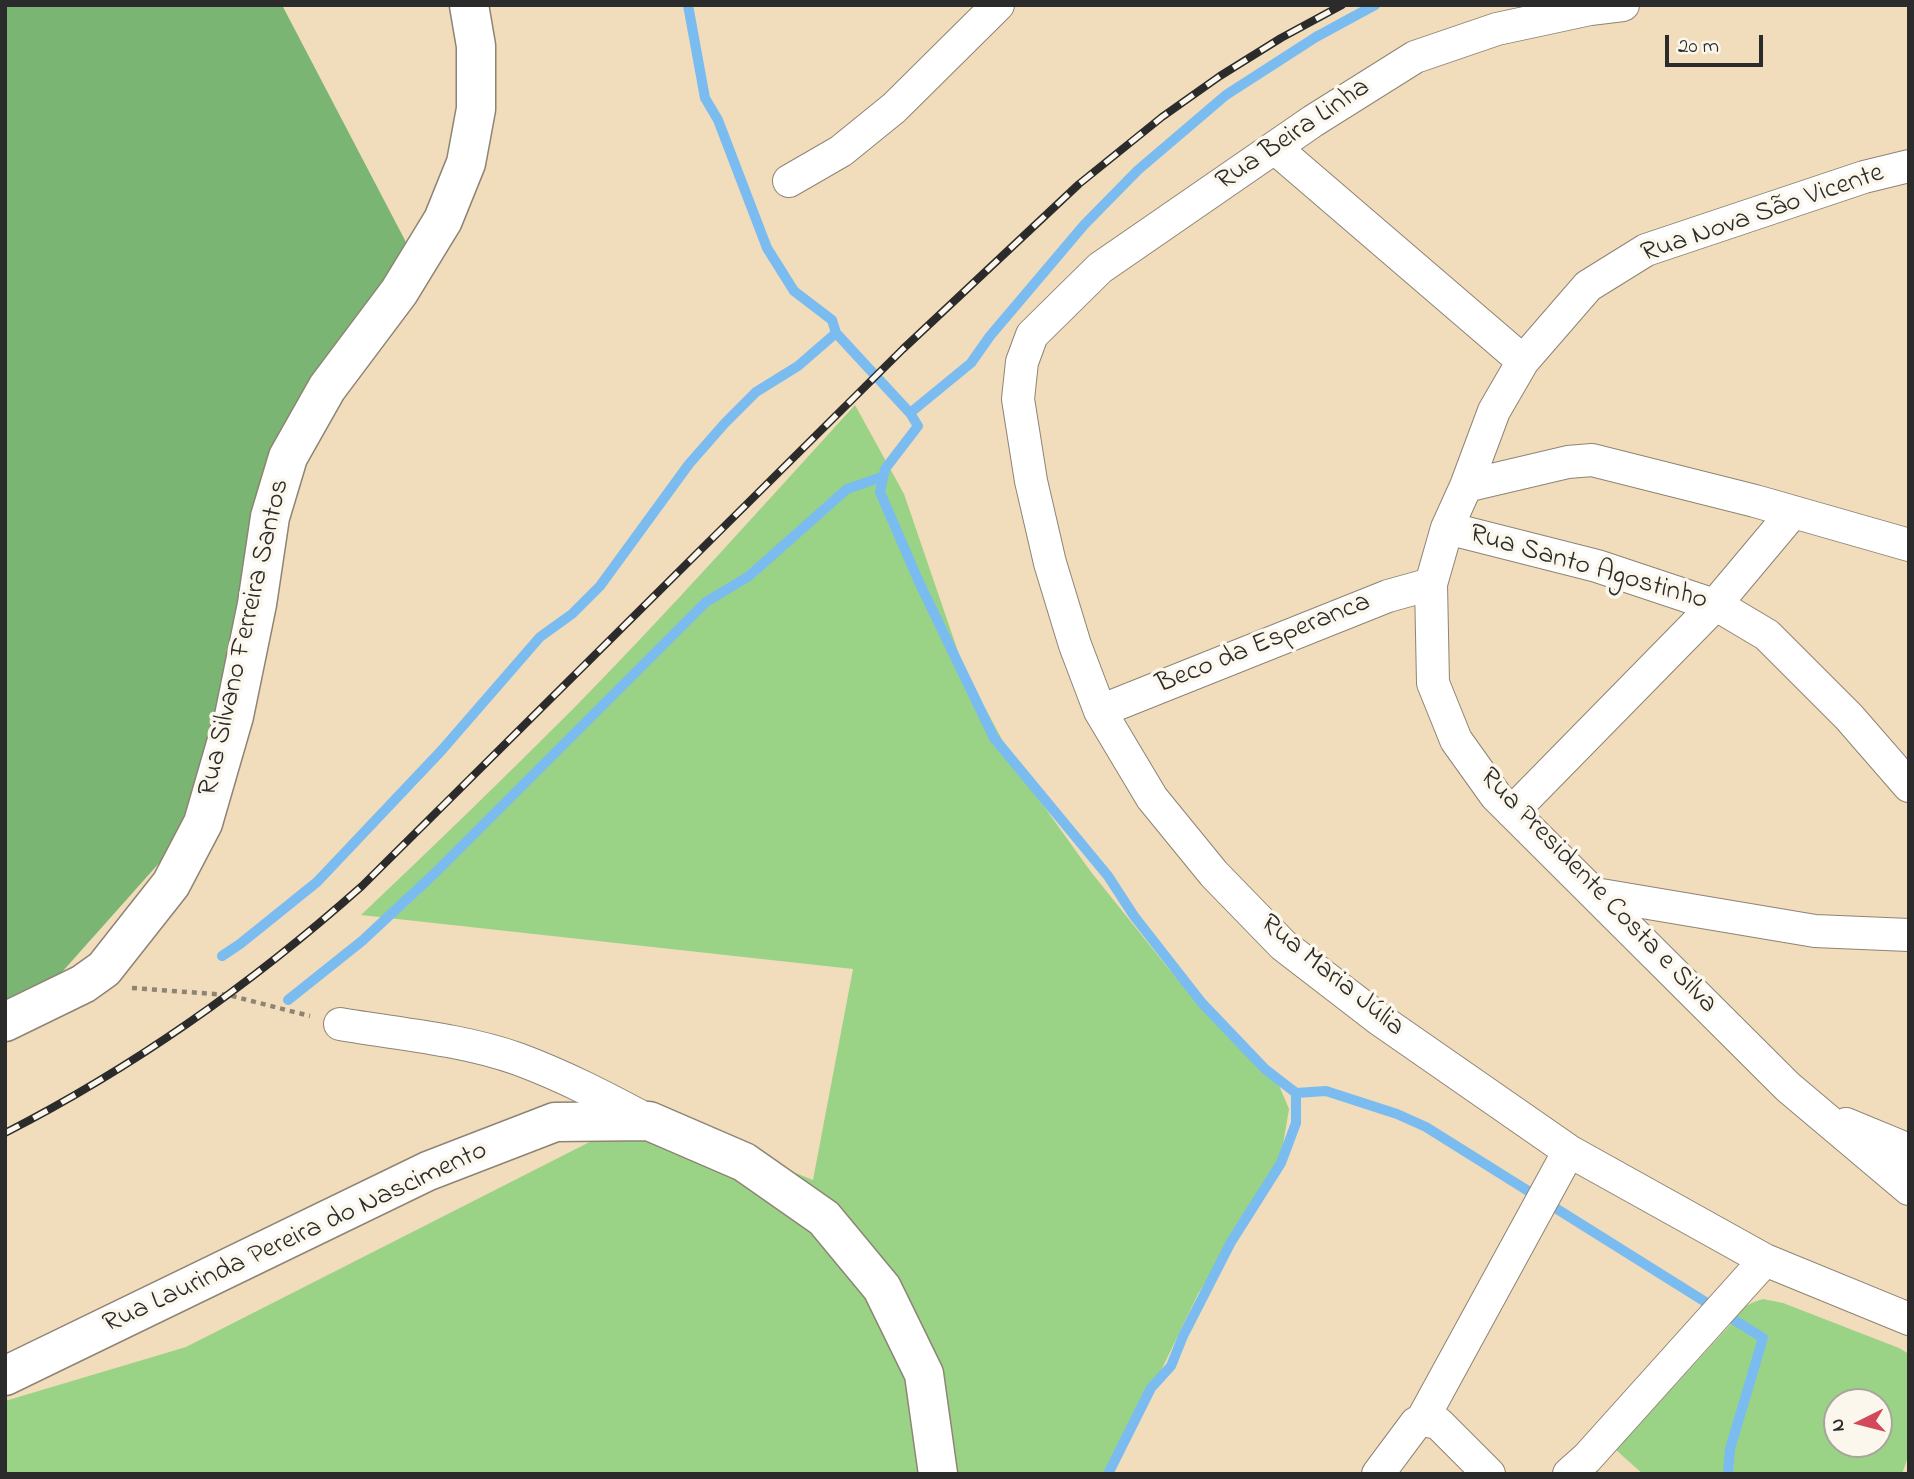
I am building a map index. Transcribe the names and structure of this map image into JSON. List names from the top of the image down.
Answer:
{
  "streets": {
    "street": [
      "Rua Beira Linha",
      "Rua Nova São Vicente",
      "Rua Santo Agostinho",
      "Rua Silvano Ferreira Santos",
      "Beco da Esperanca",
      "Rua Presidente Costa e Silva",
      "Rua Maria Júlia",
      "Rua Laurinda Pereira do Nascimento"
    ]
  },
  "crossings": [
    ["Rua Beira Linha", "Rua Maria Júlia"],
    ["Rua Nova São Vicente", "Rua Presidente Costa e Silva"],
    ["Rua Santo Agostinho", "Rua Presidente Costa e Silva"],
    ["Beco da Esperanca", "Rua Presidente Costa e Silva"],
    ["Beco da Esperanca", "Rua Maria Júlia"]
  ],
  "scale_bar": "20 m",
  "north": "left"
}
